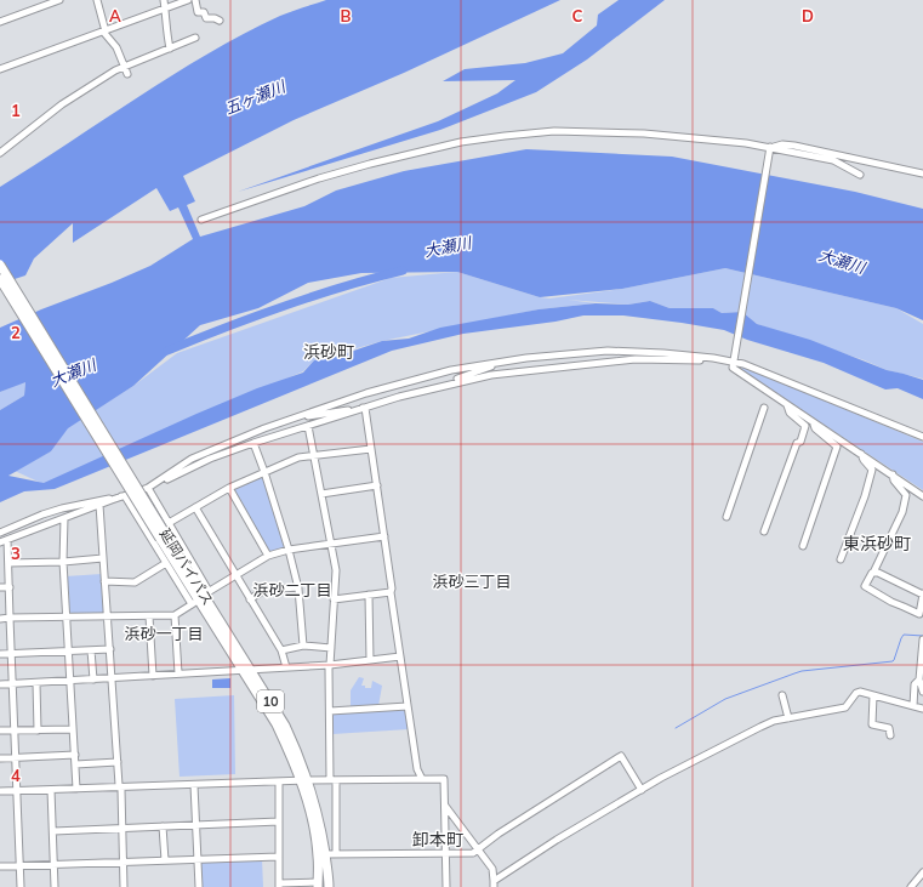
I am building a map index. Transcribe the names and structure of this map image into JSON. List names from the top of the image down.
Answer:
{
  "streets": {
    "highway": ["延岡バイパス", "10"]
  },
  "districts": [
    "浜砂町",
    "東浜砂町",
    "浜砂三丁目",
    "浜砂二丁目",
    "浜砂一丁目",
    "卸本町"
  ],
  "water": ["五ヶ瀬川", "大瀬川"],
  "grid": {
    "columns": [
      "A",
      "B",
      "C",
      "D"
    ],
    "rows": [
      "1",
      "2",
      "3",
      "4"
    ]
  }
}
